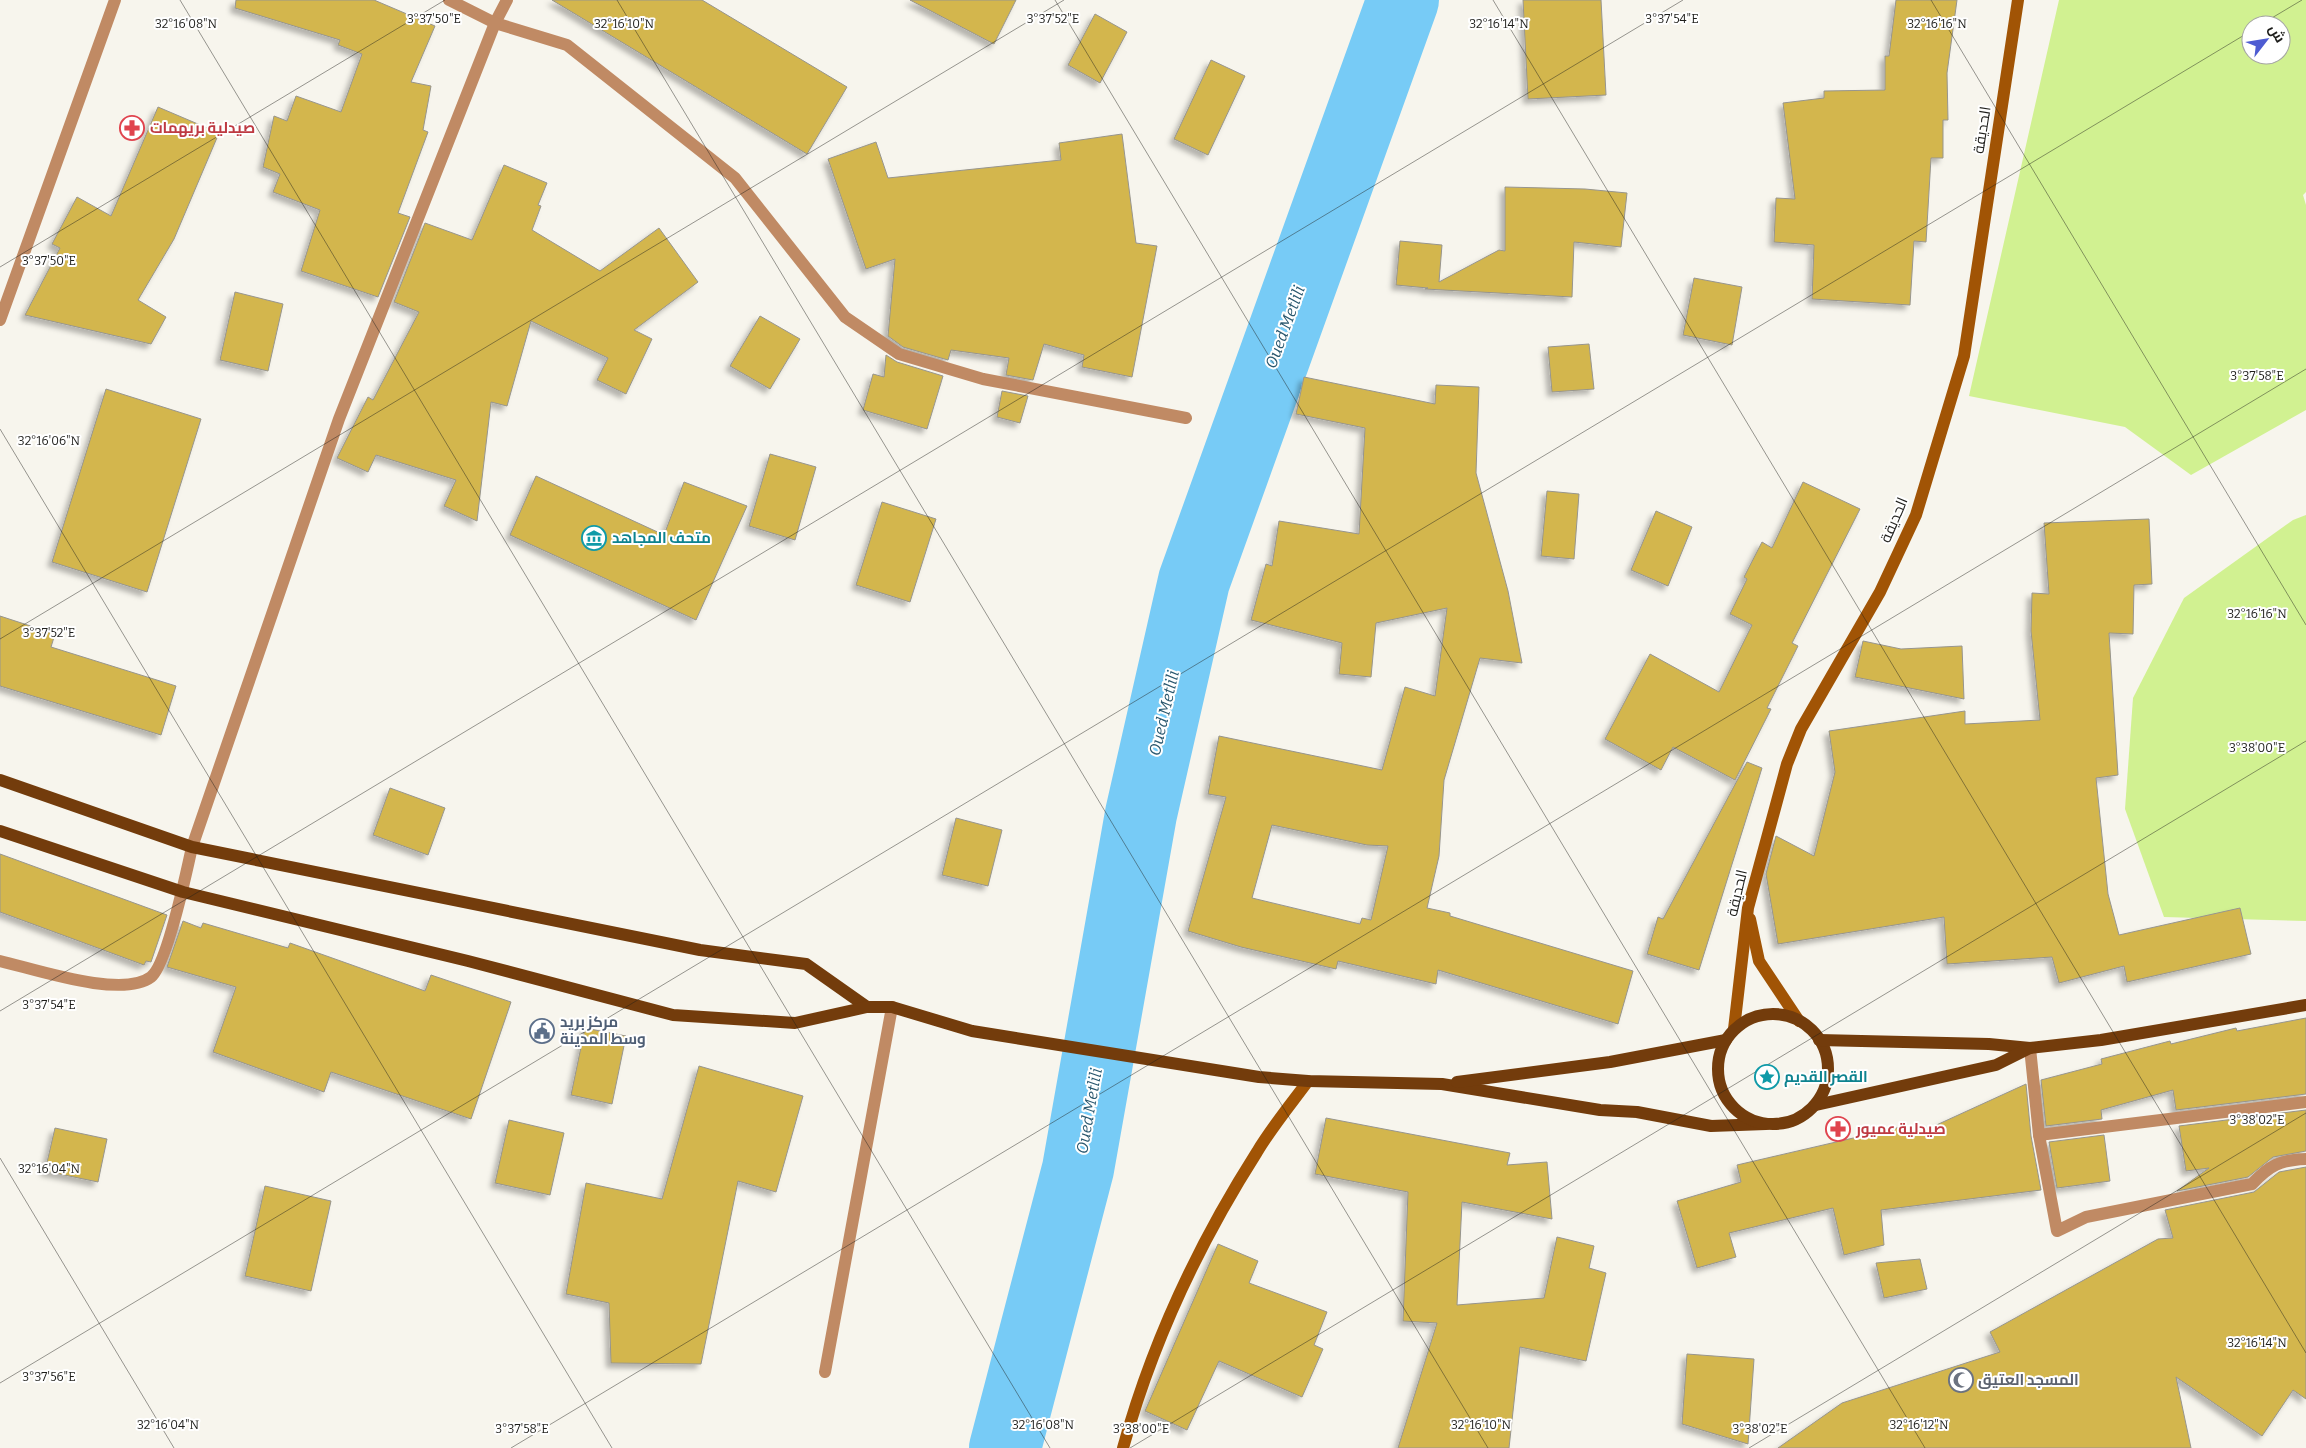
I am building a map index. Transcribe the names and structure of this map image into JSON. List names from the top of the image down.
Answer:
{
  "streets": {
    "street": ["الحديقة"]
  },
  "water": ["Oued Metlili"],
  "places": {
    "pharmacy": ["صيدلية بريهمات", "صيدلية عميور"],
    "museum": ["متحف المجاهد"],
    "public building": ["مركز بريد وسط المدينة"],
    "place": ["القصر القديم"],
    "mosque": ["المسجد العتيق"]
  },
  "north": "top right",
  "coordinates": [
    "3°37'50\"E",
    "3°37'52\"E",
    "3°37'54\"E",
    "32°16'08\"N",
    "32°16'14\"N",
    "32°16'16\"N",
    "32°16'10\"N",
    "3°37'58\"E",
    "32°16'06\"N",
    "3°38'00\"E",
    "3°38'02\"E",
    "32°16'04\"N",
    "3°37'56\"E",
    "32°16'12\"N"
  ]
}
